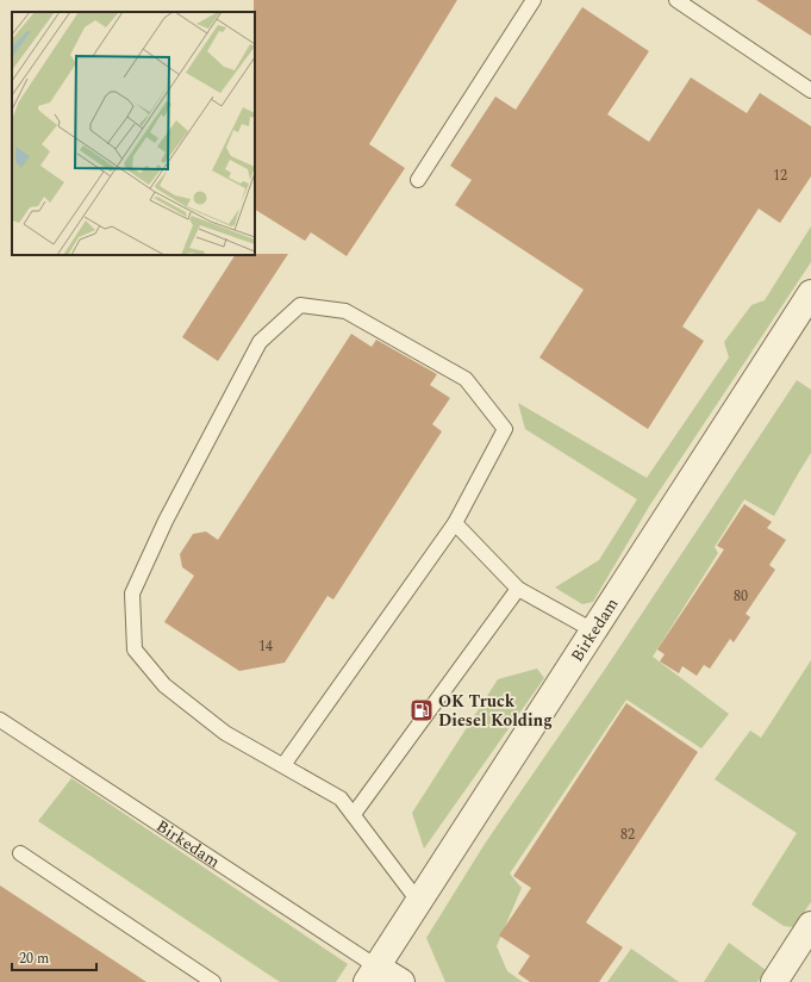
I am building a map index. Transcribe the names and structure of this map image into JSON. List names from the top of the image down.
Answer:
{
  "streets": {
    "street": ["Birkedam"]
  },
  "places": {
    "fuel station": ["OK Truck Diesel Kolding"]
  },
  "house_numbers": [
    "12",
    "80",
    "14",
    "82"
  ],
  "scale_bar": "20 m"
}
